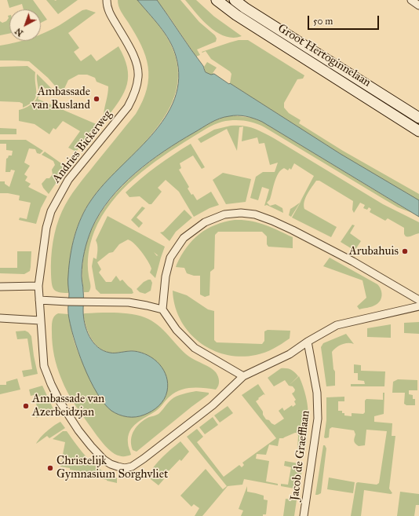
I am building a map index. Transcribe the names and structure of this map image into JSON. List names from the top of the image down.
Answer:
{
  "streets": {
    "main road": ["Groot Hertoginnelaan"],
    "street": ["Andries Bickerweg", "Jacob de Graefflaan"]
  },
  "crossings": [
    ["Andries Bickerweg", "Jacob de Graefflaan"]
  ],
  "places": [
    "Ambassade van Rusland",
    "Arubahuis",
    "Ambassade van Azerbeidzjan",
    "Christelijk Gymnasium Sorghvliet"
  ],
  "scale_bar": "50 m",
  "north": "bottom left"
}
